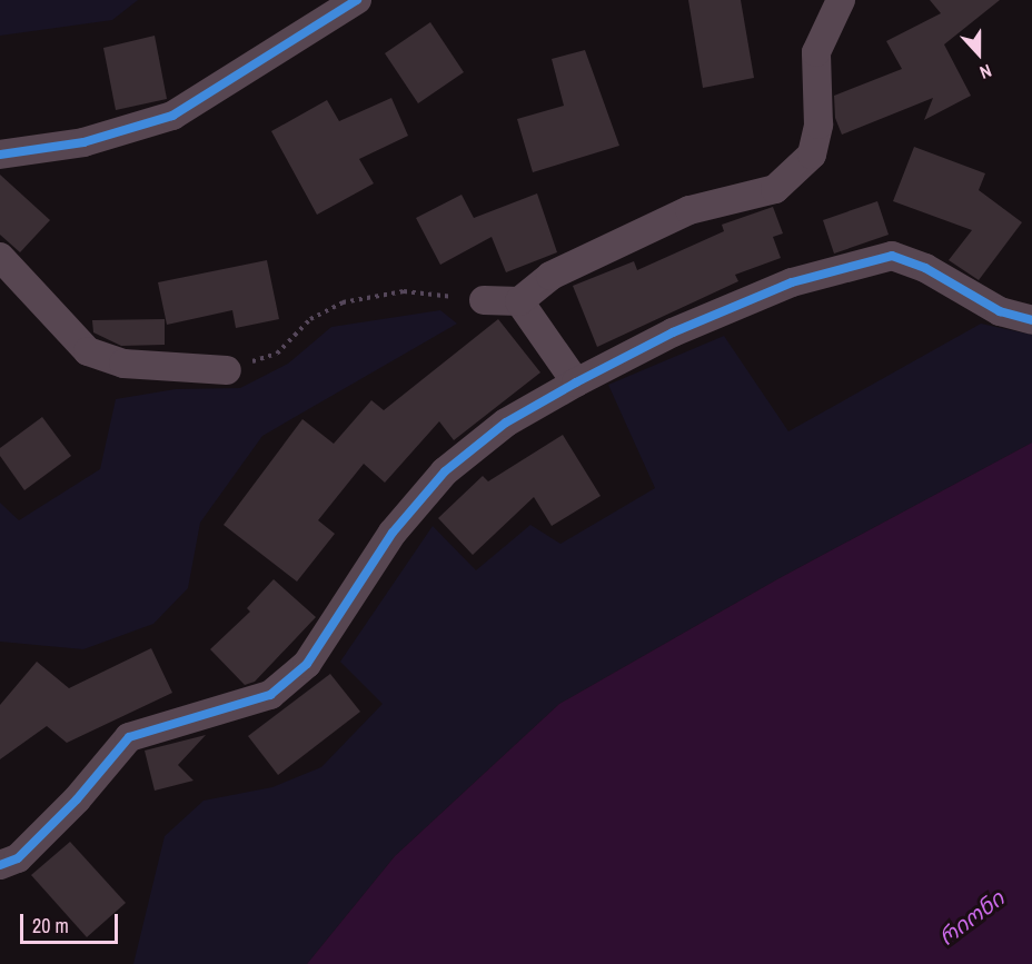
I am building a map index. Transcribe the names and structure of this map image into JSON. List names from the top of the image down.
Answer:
{
  "water": ["რიონი"],
  "scale_bar": "20 m",
  "north": "bottom"
}
